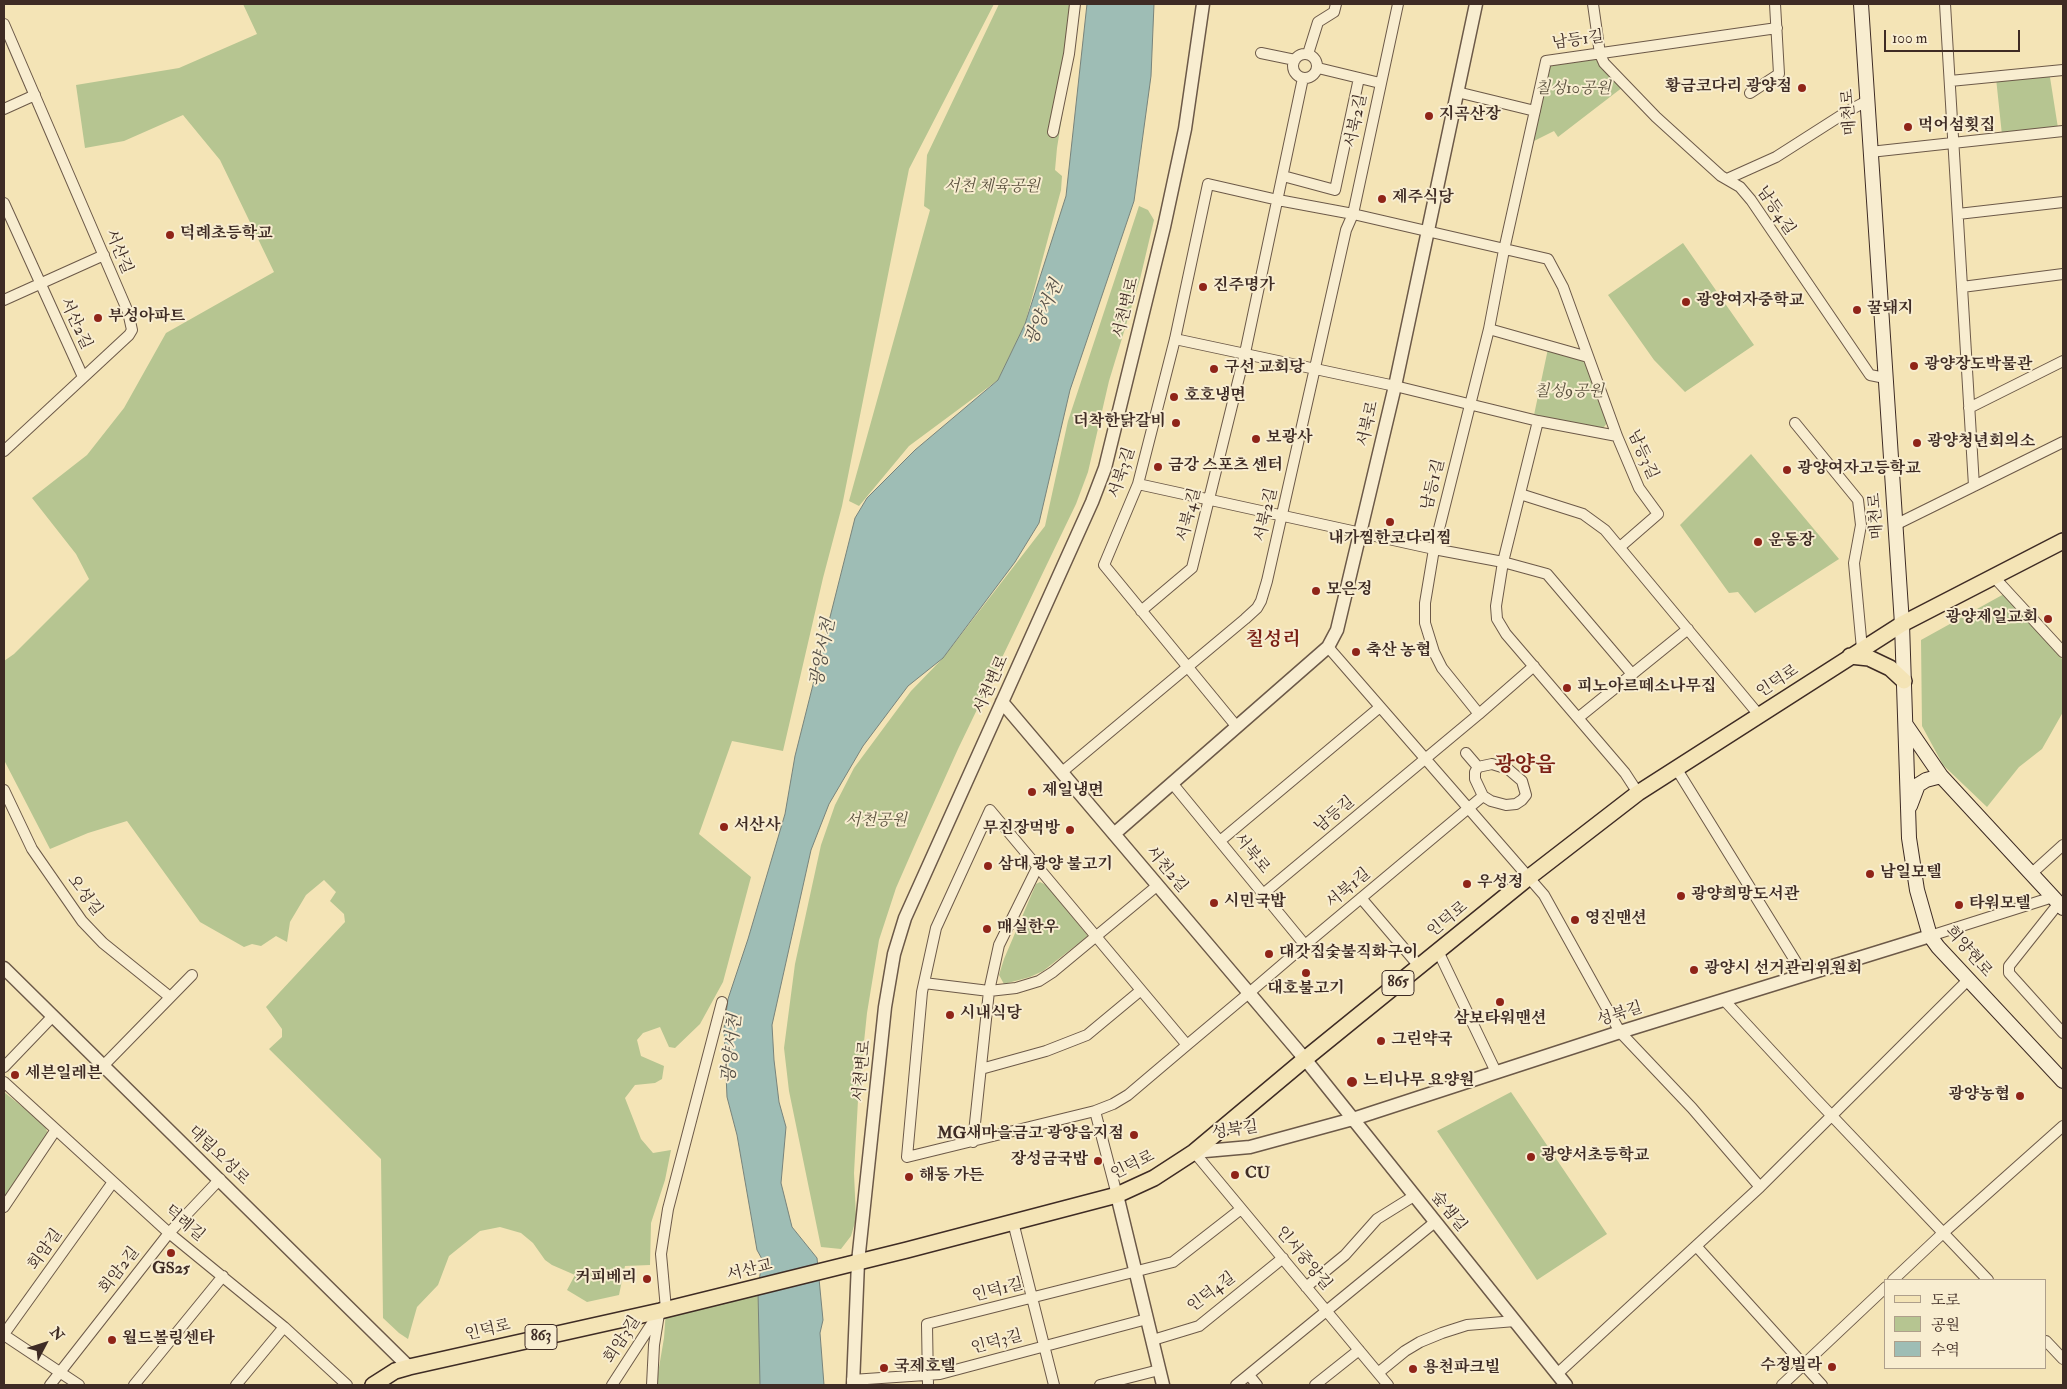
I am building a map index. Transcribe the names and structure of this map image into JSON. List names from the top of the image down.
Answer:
{
  "streets": {
    "main road": [
      "매천로",
      "인덕로",
      "희양현로",
      "865",
      "서산교",
      "863"
    ],
    "street": [
      "남등1길",
      "서북2길",
      "남등4길",
      "서산길",
      "서천변로",
      "서산2길",
      "서북로",
      "남등3길",
      "서북3길",
      "서북4길",
      "남등길",
      "서천2길",
      "서북1길",
      "오성길",
      "성북길",
      "대림오성로",
      "숲샘길",
      "덕례길",
      "회암길",
      "인서중앙길",
      "회암2길",
      "인덕1길",
      "인덕4길",
      "회암3길",
      "인덕3길"
    ]
  },
  "crossings": [
    ["남등1길", "남등4길"],
    ["남등1길", "남등3길"],
    ["남등1길", "남등길"],
    ["매천로", "남등4길"],
    ["매천로", "인덕로"],
    ["매천로", "희양현로"],
    ["서북2길", "서북3길"],
    ["서북2길", "서천2길"],
    ["서산길", "서산2길"],
    ["서천변로", "인덕로"],
    ["서천변로", "서천2길"],
    ["서천변로", "인덕3길"],
    ["서북로", "서북3길"],
    ["서북로", "남등길"],
    ["서북로", "서천2길"],
    ["서북로", "서북1길"],
    ["서북3길", "서북4길"],
    ["인덕로", "서천2길"],
    ["인덕로", "성북길"],
    ["인덕로", "대림오성로"],
    ["인덕로", "숲샘길"],
    ["인덕로", "인서중앙길"],
    ["인덕로", "서산교"],
    ["인덕로", "회암3길"],
    ["서천2길", "서북1길"],
    ["서천2길", "숲샘길"],
    ["희양현로", "성북길"],
    ["성북길", "숲샘길"],
    ["성북길", "인서중앙길"],
    ["대림오성로", "회암2길"],
    ["덕례길", "회암길"],
    ["덕례길", "회암2길"],
    ["회암길", "회암2길"],
    ["인서중앙길", "인덕4길"],
    ["서산교", "회암3길"],
    ["인덕1길", "인덕3길"]
  ],
  "districts": ["칠성리", "광양읍"],
  "water": ["광양서천"],
  "parks": [
    "칠성10공원",
    "서천 체육공원",
    "칠성9공원",
    "서천공원"
  ],
  "places": [
    "황금코다리 광양점",
    "지곡산장",
    "먹어섬횟집",
    "제주식당",
    "덕례초등학교",
    "진주명가",
    "광양여자중학교",
    "꿀돼지",
    "부성아파트",
    "광양장도박물관",
    "구선 교회당",
    "호호냉면",
    "더착한닭갈비",
    "보광사",
    "광양청년회의소",
    "금강 스포츠 센터",
    "광양여자고등학교",
    "내가찜한코다리찜",
    "운동장",
    "모은정",
    "광양제일교회",
    "축산 농협",
    "피노아르떼소나무집",
    "제일냉면",
    "서산사",
    "무진장먹방",
    "삼대 광양 불고기",
    "남일모텔",
    "우성정",
    "광양희망도서관",
    "시민국밥",
    "타워모텔",
    "영진맨션",
    "매실한우",
    "대갓집숯불직화구이",
    "광양시 선거관리위원회",
    "대호불고기",
    "삼보타워맨션",
    "시내식당",
    "그린약국",
    "세븐일레븐",
    "느티나무 요양원",
    "광양농협",
    "MG새마을금고 광양읍지점",
    "광양서초등학교",
    "장성금국밥",
    "CU",
    "해동 가든",
    "GS25",
    "커피베리",
    "월드볼링센타",
    "수정빌라",
    "국제호텔",
    "용천파크빌"
  ],
  "legend": ["도로", "공원", "수역"],
  "scale_bar": "100 m",
  "north": "top right"
}
